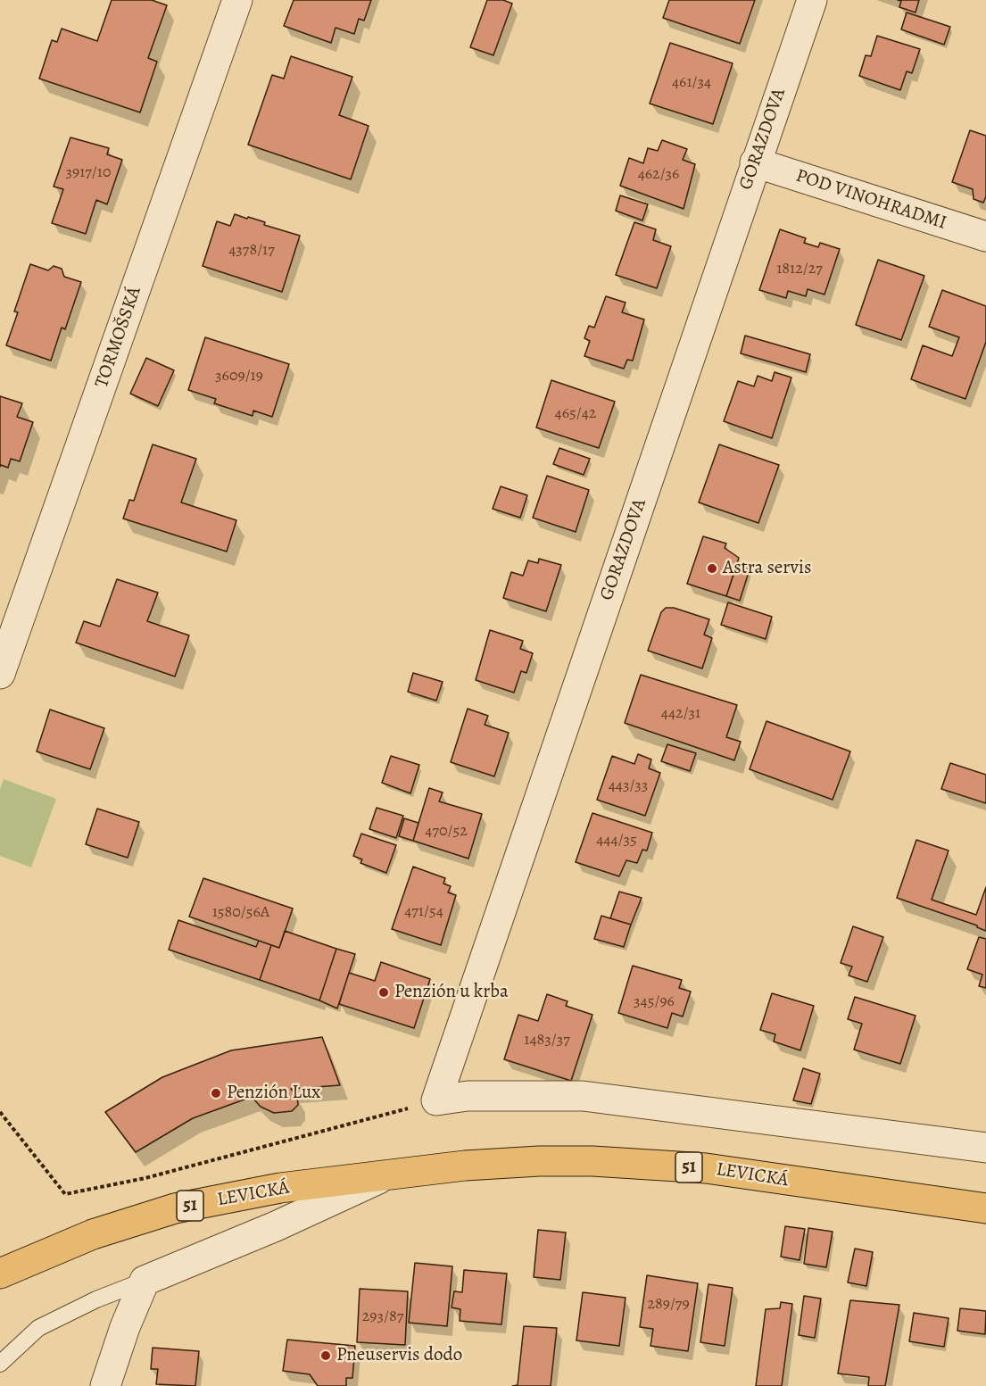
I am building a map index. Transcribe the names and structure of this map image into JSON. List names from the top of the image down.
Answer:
{
  "streets": {
    "main road": ["51", "LEVICKÁ"],
    "street": ["GORAZDOVA", "POD VINOHRADMI", "TORMOŠSKÁ"]
  },
  "crossings": [
    ["GORAZDOVA", "POD VINOHRADMI"]
  ],
  "places": [
    "Astra servis",
    "Penzión u krba",
    "Penzión Lux",
    "Pneuservis dodo"
  ],
  "house_numbers": [
    "461/34",
    "3917/10",
    "462/36",
    "4378/17",
    "1812/27",
    "3609/19",
    "465/42",
    "442/31",
    "443/33",
    "470/52",
    "444/35",
    "471/54",
    "1580/56A",
    "345/96",
    "1483/37",
    "289/79",
    "293/87"
  ]
}
